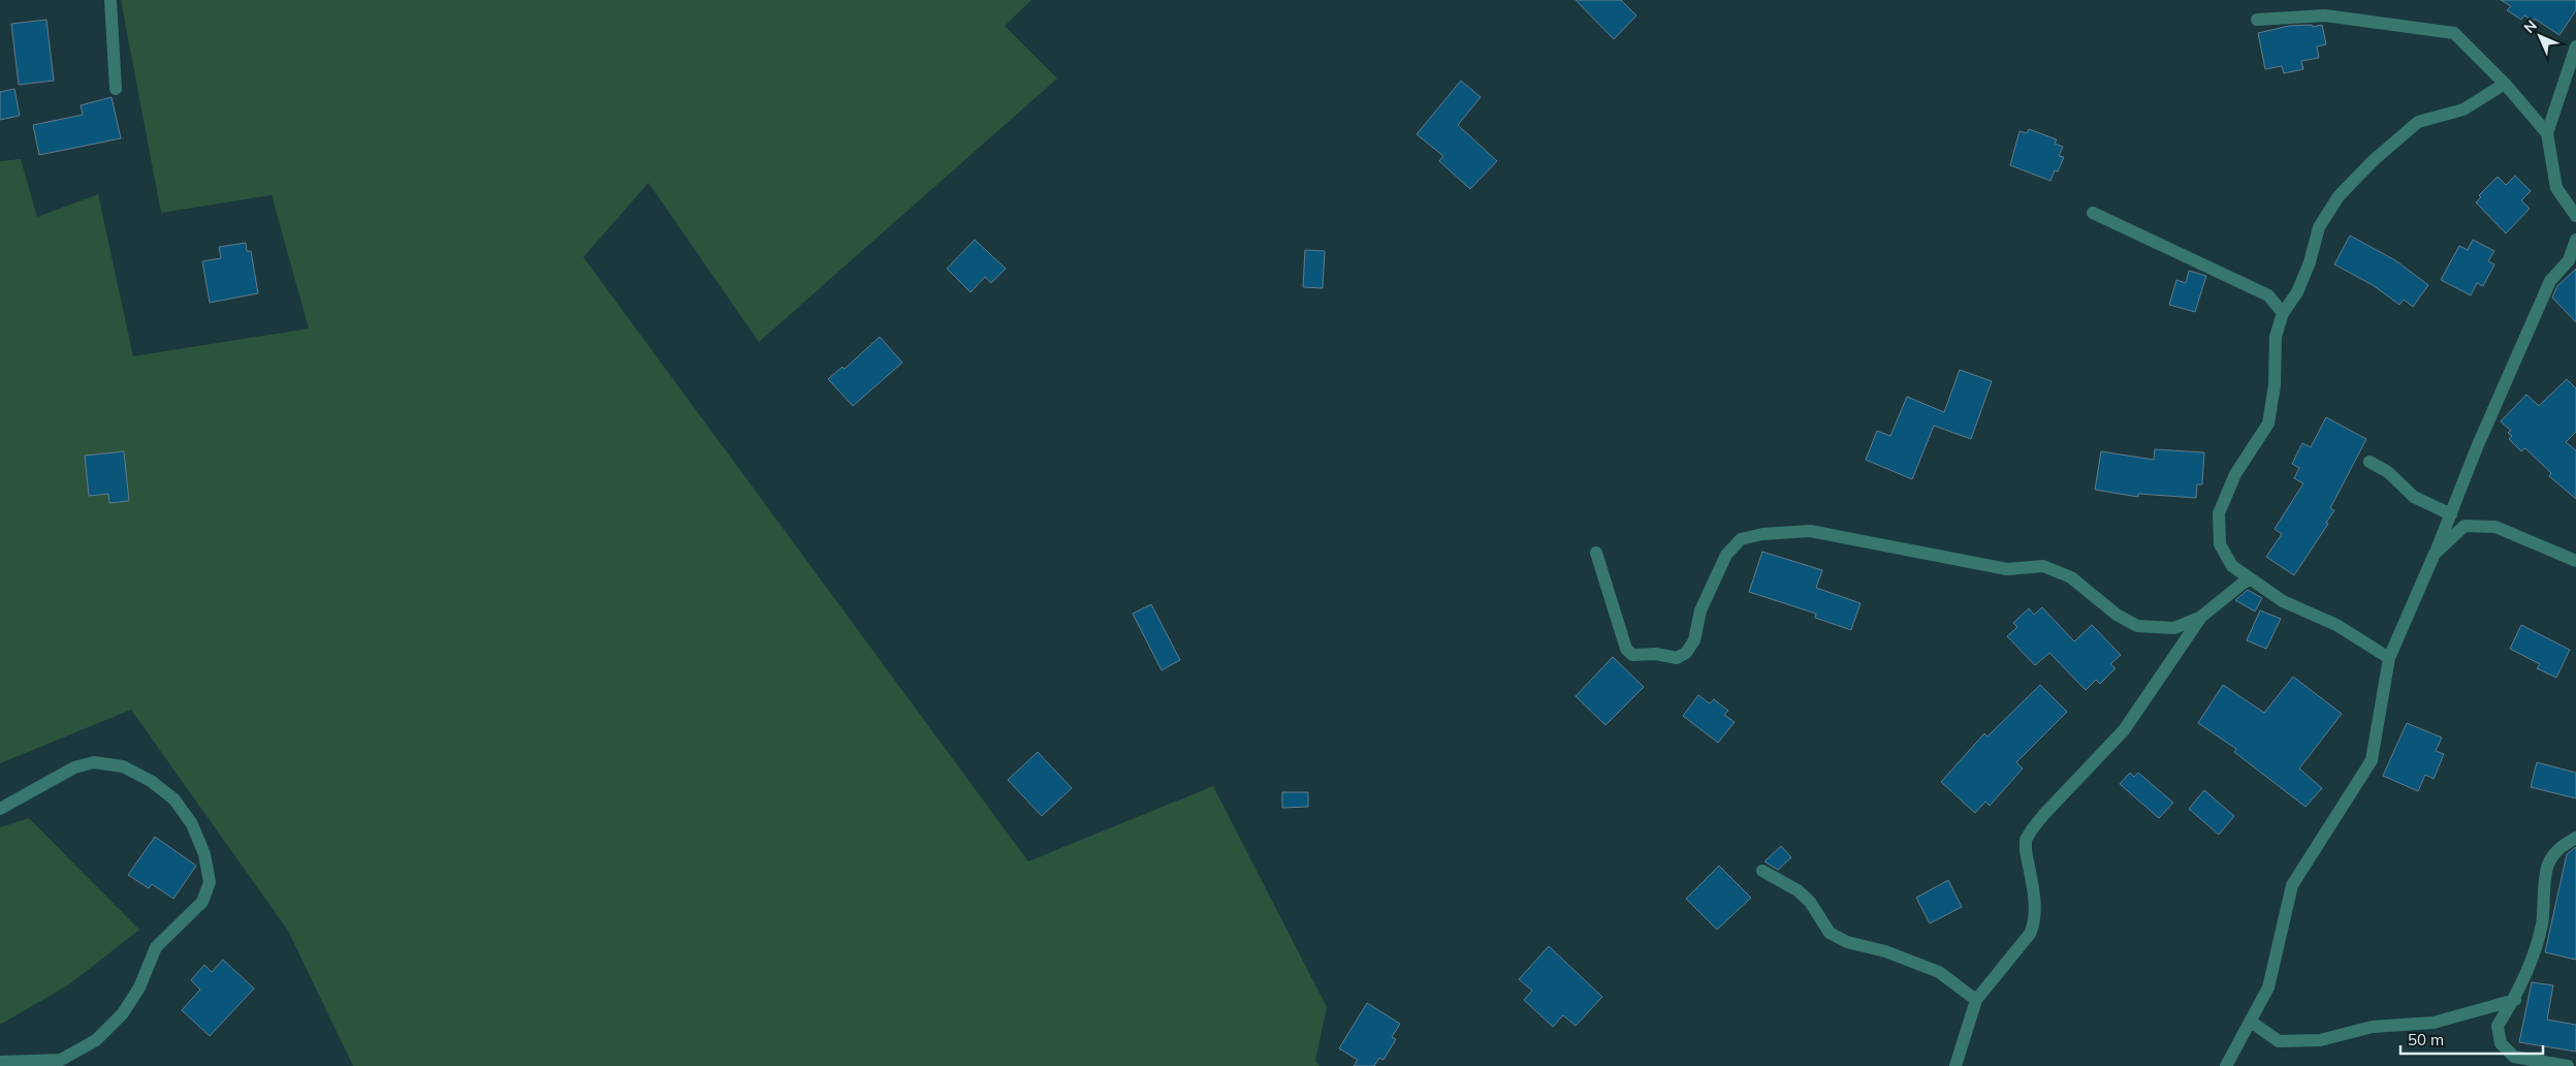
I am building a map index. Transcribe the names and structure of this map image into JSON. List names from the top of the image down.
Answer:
{
  "scale_bar": "50 m",
  "north": "top left"
}
